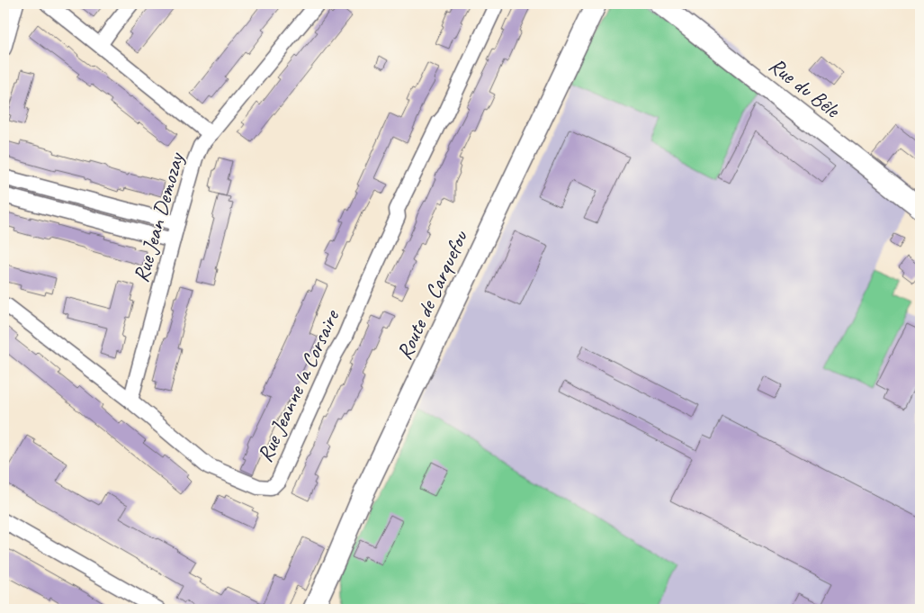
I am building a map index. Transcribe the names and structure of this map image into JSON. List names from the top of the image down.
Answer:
{
  "streets": {
    "main road": ["Rue du Bêle", "Route de Carquefou"],
    "street": ["Rue Jean Demozay", "Rue Jeanne la Corsaire"]
  },
  "crossings": [
    ["Rue Jean Demozay", "Rue Jeanne la Corsaire"]
  ]
}
